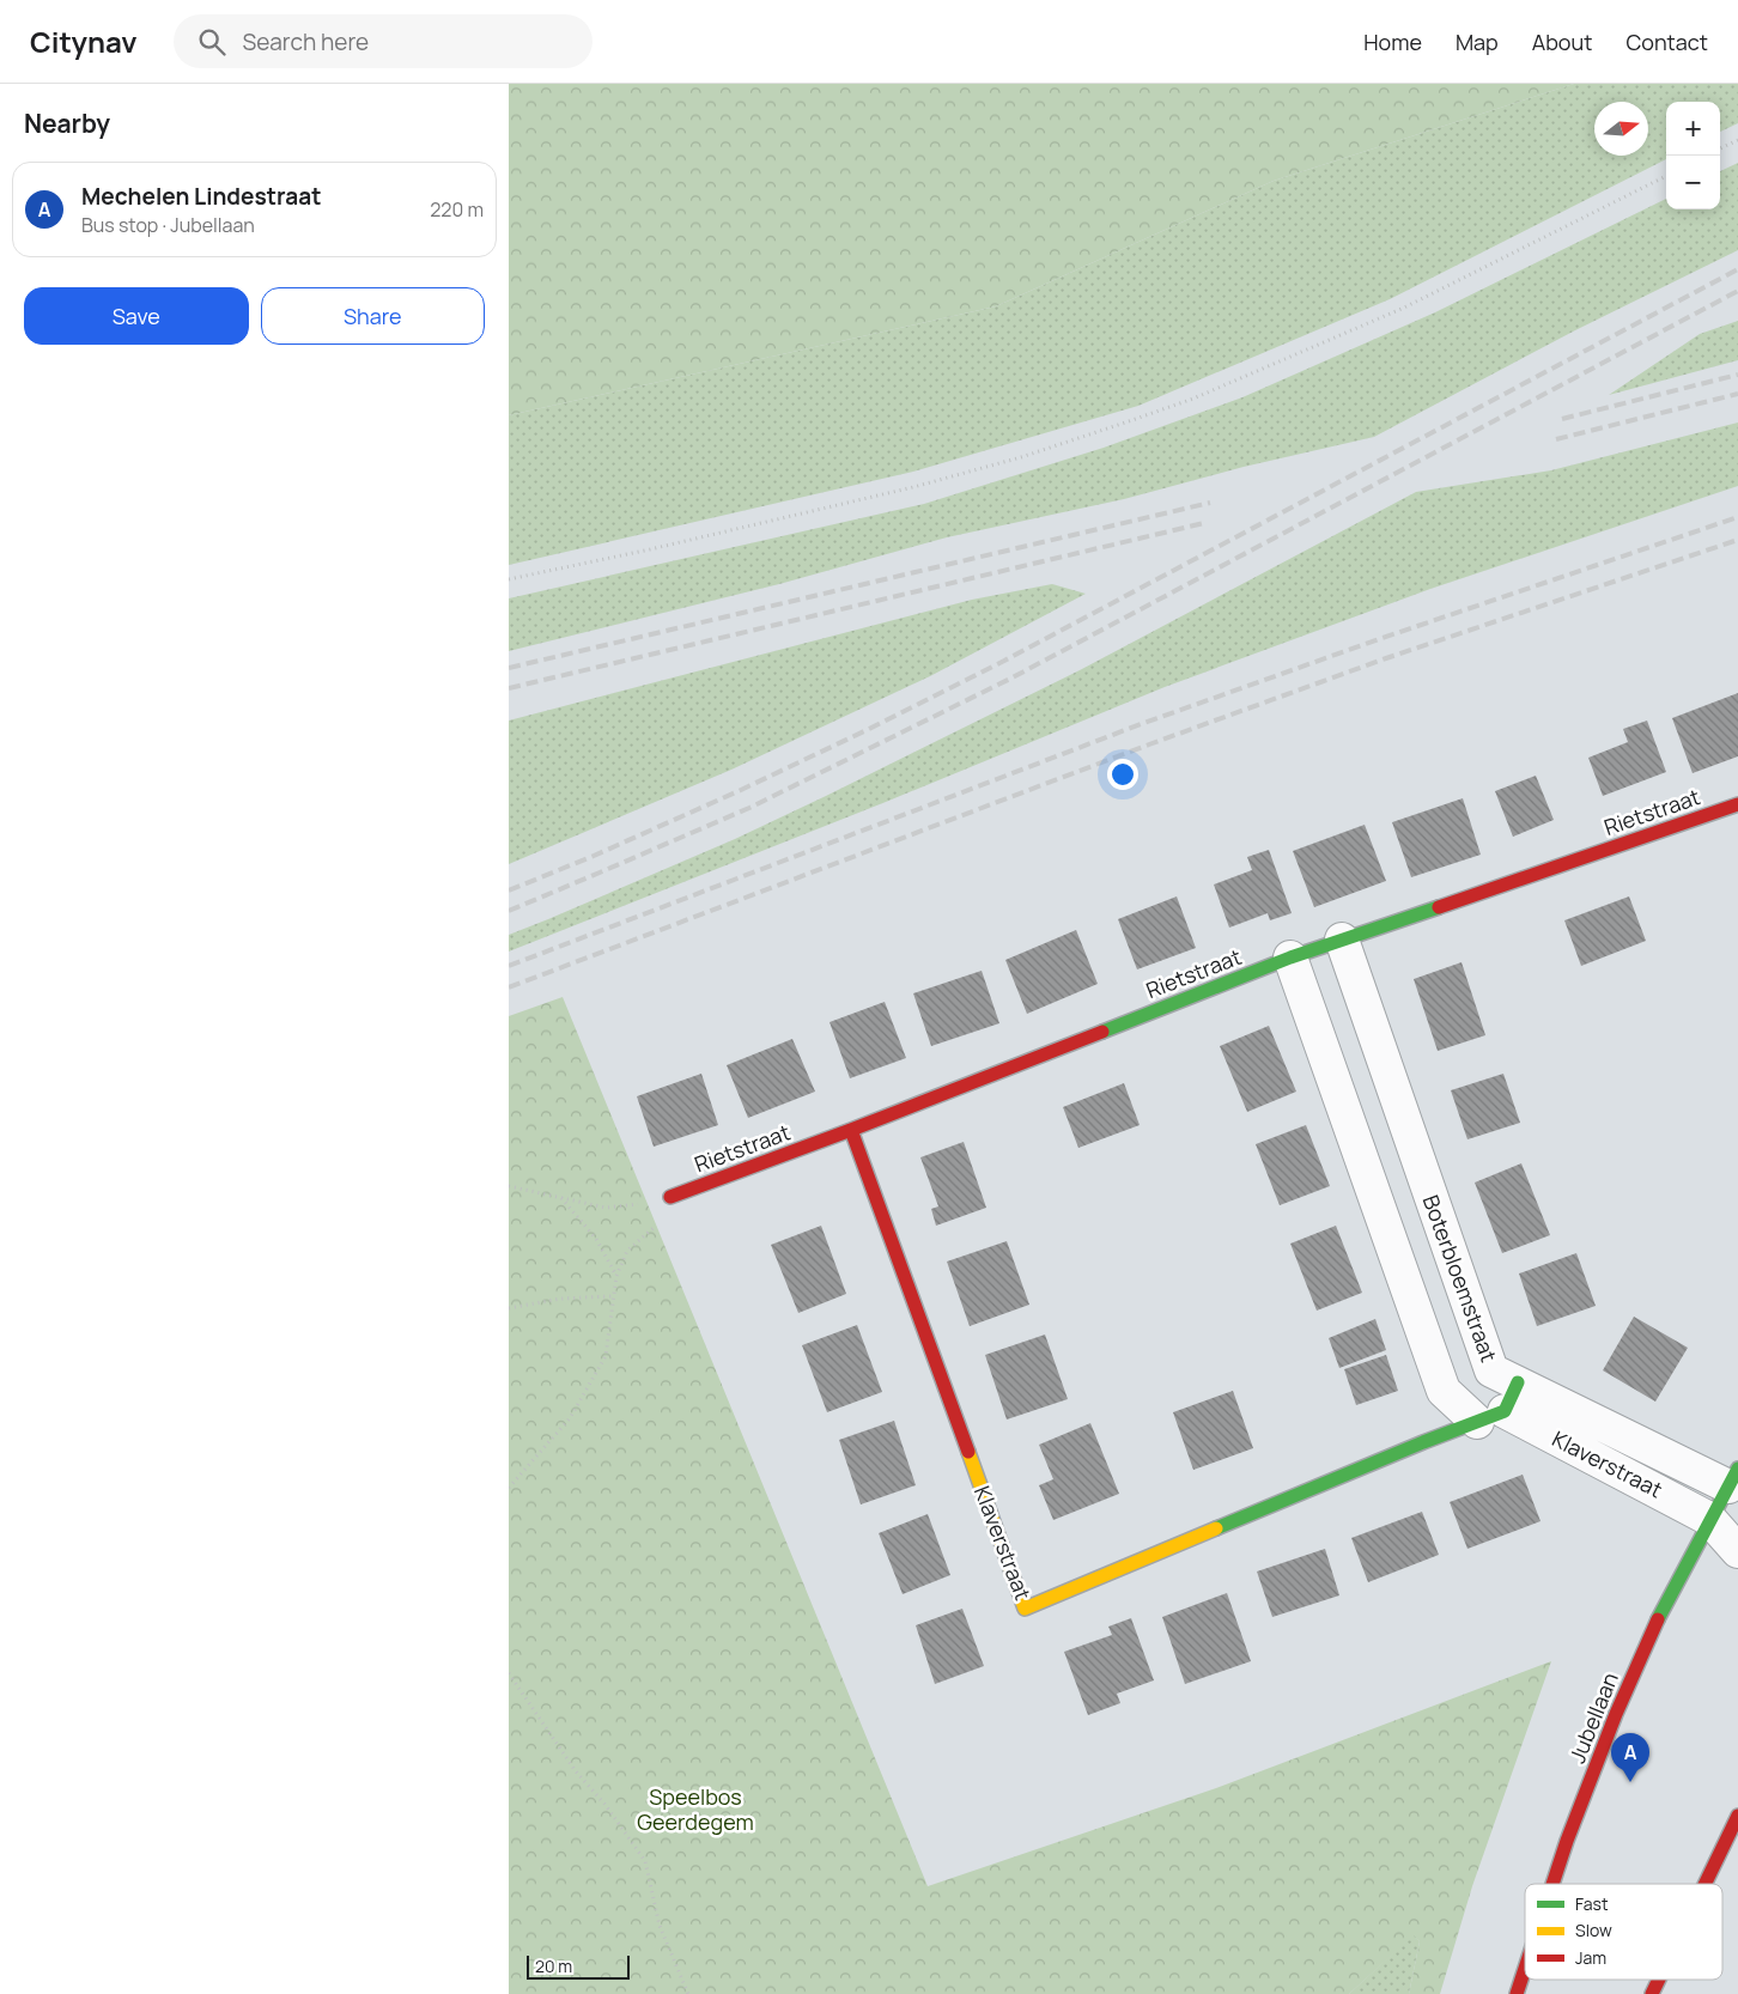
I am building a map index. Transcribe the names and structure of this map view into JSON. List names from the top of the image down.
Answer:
{
  "streets": {
    "street": [
      "Rietstraat",
      "Boterbloemstraat",
      "Klaverstraat",
      "Jubellaan"
    ]
  },
  "crossings": [
    ["Rietstraat", "Boterbloemstraat"],
    ["Rietstraat", "Klaverstraat"],
    ["Boterbloemstraat", "Klaverstraat"],
    ["Boterbloemstraat", "Jubellaan"],
    ["Klaverstraat", "Jubellaan"]
  ],
  "parks": ["Speelbos Geerdegem"],
  "legend": ["Fast", "Slow", "Jam"],
  "scale_bar": "20 m",
  "north": "right",
  "page": {
    "header": "Citynav",
    "search": "Search here",
    "nav": [
      "Home",
      "Map",
      "About",
      "Contact"
    ],
    "heading": "Nearby",
    "map_buttons": ["+", "−"],
    "list": [
      {
        "mark": "A",
        "name": "Mechelen Lindestraat",
        "note": "Bus stop · Jubellaan",
        "value": "220 m"
      }
    ],
    "buttons": ["Save", "Share"],
    "pins": "A",
    "scale": "20 m"
  }
}
